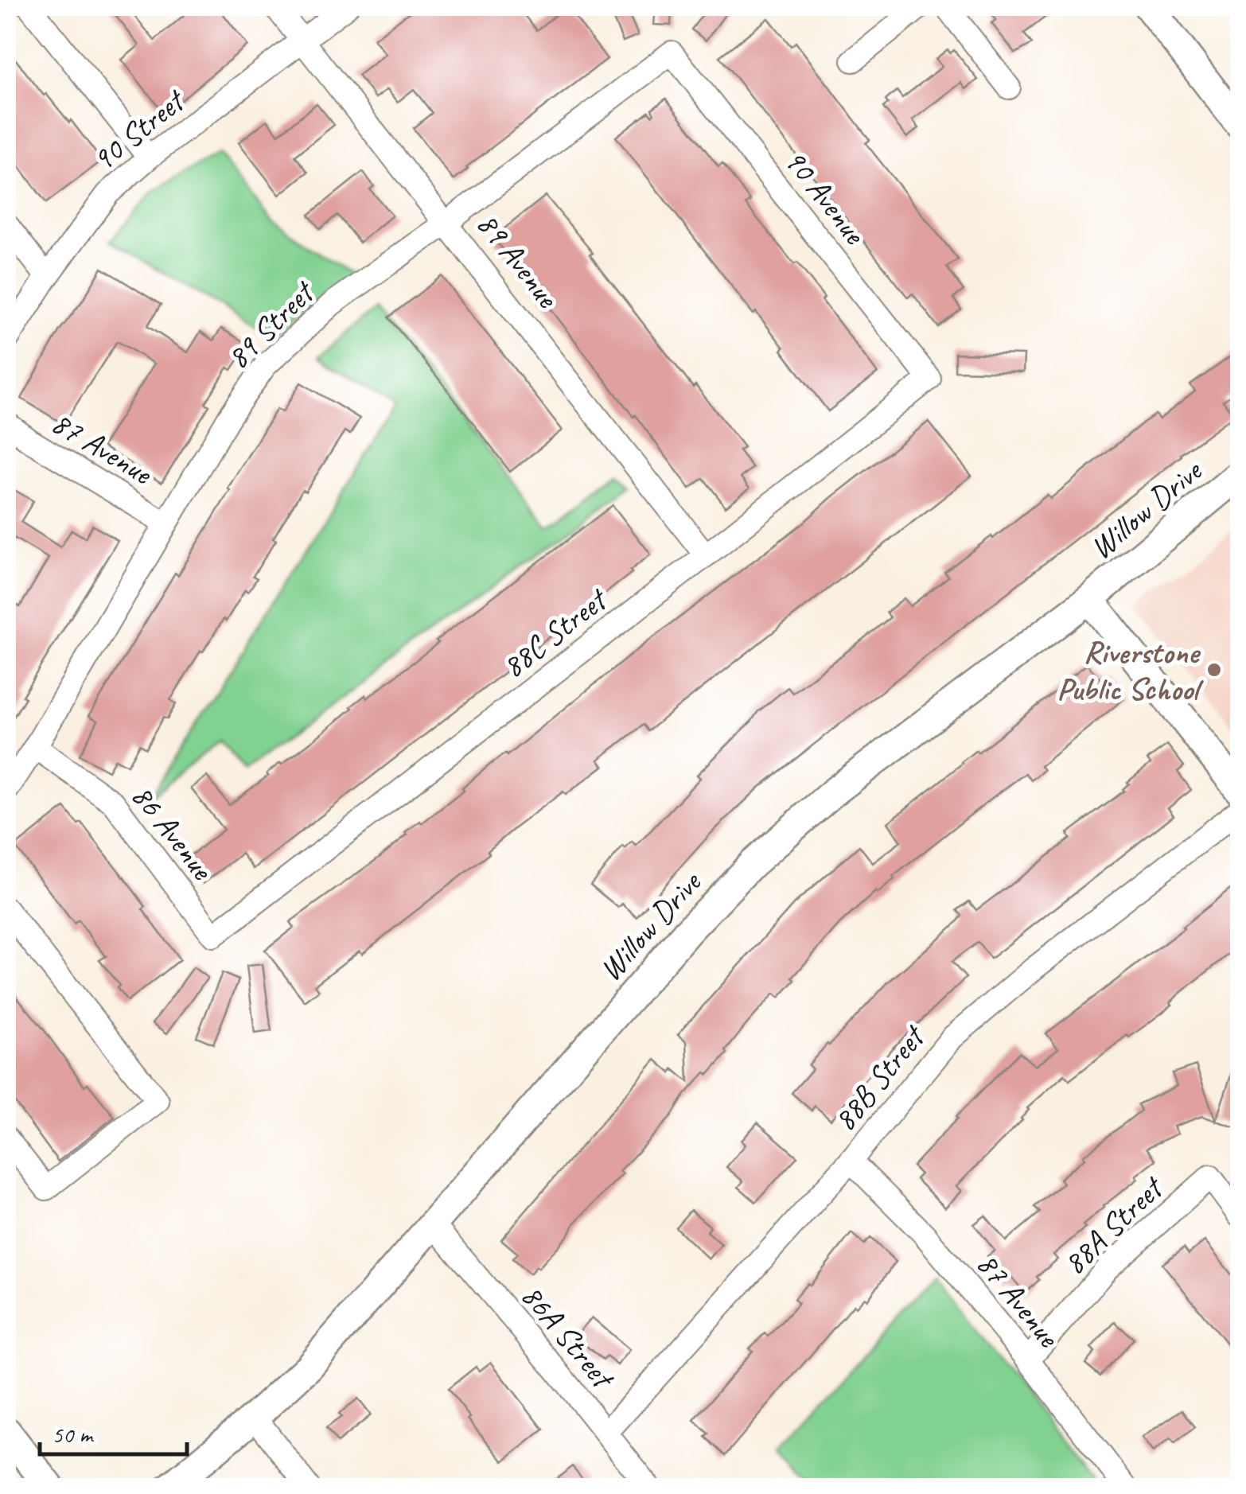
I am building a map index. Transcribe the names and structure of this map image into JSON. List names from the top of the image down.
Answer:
{
  "streets": {
    "street": [
      "90 Street",
      "90 Avenue",
      "89 Avenue",
      "89 Street",
      "87 Avenue",
      "Willow Drive",
      "88C Street",
      "86 Avenue",
      "88B Street",
      "88A Street",
      "86A Street"
    ]
  },
  "crossings": [
    ["90 Street", "89 Avenue"],
    ["90 Avenue", "89 Street"],
    ["90 Avenue", "88C Street"],
    ["89 Avenue", "89 Street"],
    ["89 Avenue", "88C Street"],
    ["89 Street", "87 Avenue"],
    ["89 Street", "86 Avenue"],
    ["87 Avenue", "88B Street"],
    ["87 Avenue", "88A Street"],
    ["Willow Drive", "86A Street"],
    ["88C Street", "86 Avenue"],
    ["88B Street", "86A Street"]
  ],
  "places": ["Riverstone Public School"],
  "scale_bar": "50 m"
}
